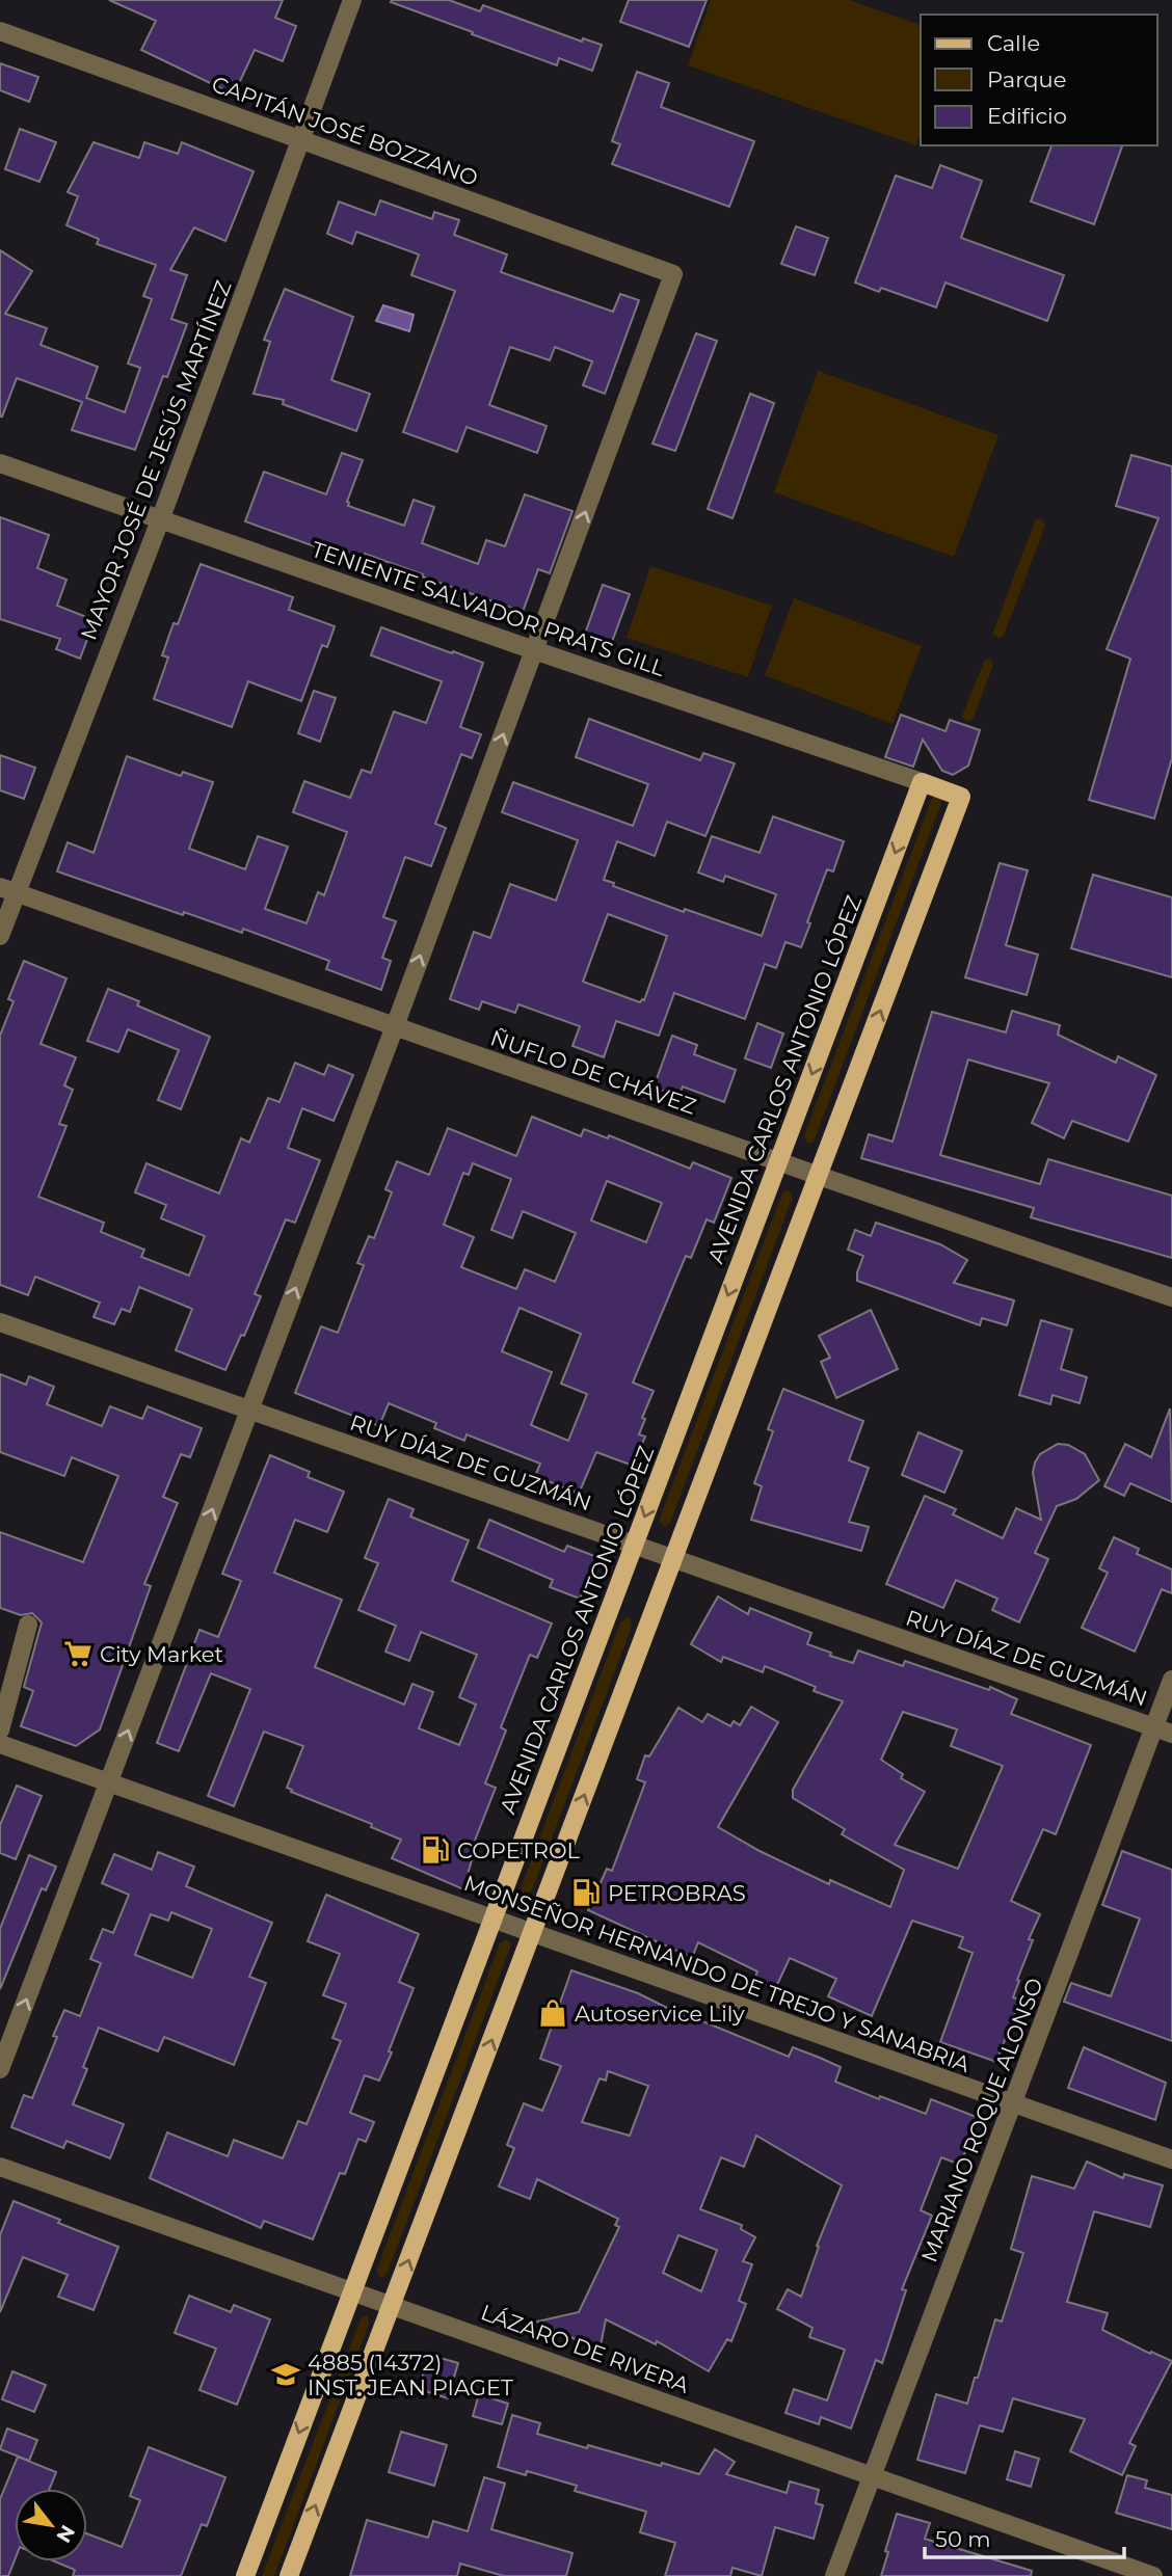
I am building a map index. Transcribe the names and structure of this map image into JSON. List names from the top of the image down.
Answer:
{
  "streets": {
    "main road": ["TENIENTE SALVADOR PRATS GILL", "AVENIDA CARLOS ANTONIO LÓPEZ"],
    "street": [
      "CAPITÁN JOSÉ BOZZANO",
      "MAYOR JOSÉ DE JESÚS MARTÍNEZ",
      "ÑUFLO DE CHÁVEZ",
      "RUY DÍAZ DE GUZMÁN",
      "MONSEÑOR HERNANDO DE TREJO Y SANABRIA",
      "MARIANO ROQUE ALONSO",
      "LÁZARO DE RIVERA"
    ]
  },
  "crossings": [
    ["CAPITÁN JOSÉ BOZZANO", "MAYOR JOSÉ DE JESÚS MARTÍNEZ"],
    ["CAPITÁN JOSÉ BOZZANO", "TENIENTE SALVADOR PRATS GILL"],
    ["MAYOR JOSÉ DE JESÚS MARTÍNEZ", "TENIENTE SALVADOR PRATS GILL"],
    ["MAYOR JOSÉ DE JESÚS MARTÍNEZ", "ÑUFLO DE CHÁVEZ"],
    ["TENIENTE SALVADOR PRATS GILL", "ÑUFLO DE CHÁVEZ"],
    ["TENIENTE SALVADOR PRATS GILL", "AVENIDA CARLOS ANTONIO LÓPEZ"],
    ["ÑUFLO DE CHÁVEZ", "AVENIDA CARLOS ANTONIO LÓPEZ"],
    ["AVENIDA CARLOS ANTONIO LÓPEZ", "RUY DÍAZ DE GUZMÁN"],
    ["AVENIDA CARLOS ANTONIO LÓPEZ", "MONSEÑOR HERNANDO DE TREJO Y SANABRIA"],
    ["AVENIDA CARLOS ANTONIO LÓPEZ", "LÁZARO DE RIVERA"],
    ["RUY DÍAZ DE GUZMÁN", "MARIANO ROQUE ALONSO"],
    ["MONSEÑOR HERNANDO DE TREJO Y SANABRIA", "MARIANO ROQUE ALONSO"],
    ["MARIANO ROQUE ALONSO", "LÁZARO DE RIVERA"]
  ],
  "places": {
    "supermarket": ["City Market"],
    "fuel station": ["COPETROL", "PETROBRAS"],
    "shop": ["Autoservice Lily"],
    "school or university": ["4885 (14372) INST. JEAN PIAGET"]
  },
  "legend": ["Calle", "Parque", "Edificio"],
  "scale_bar": "50 m",
  "north": "bottom right"
}
